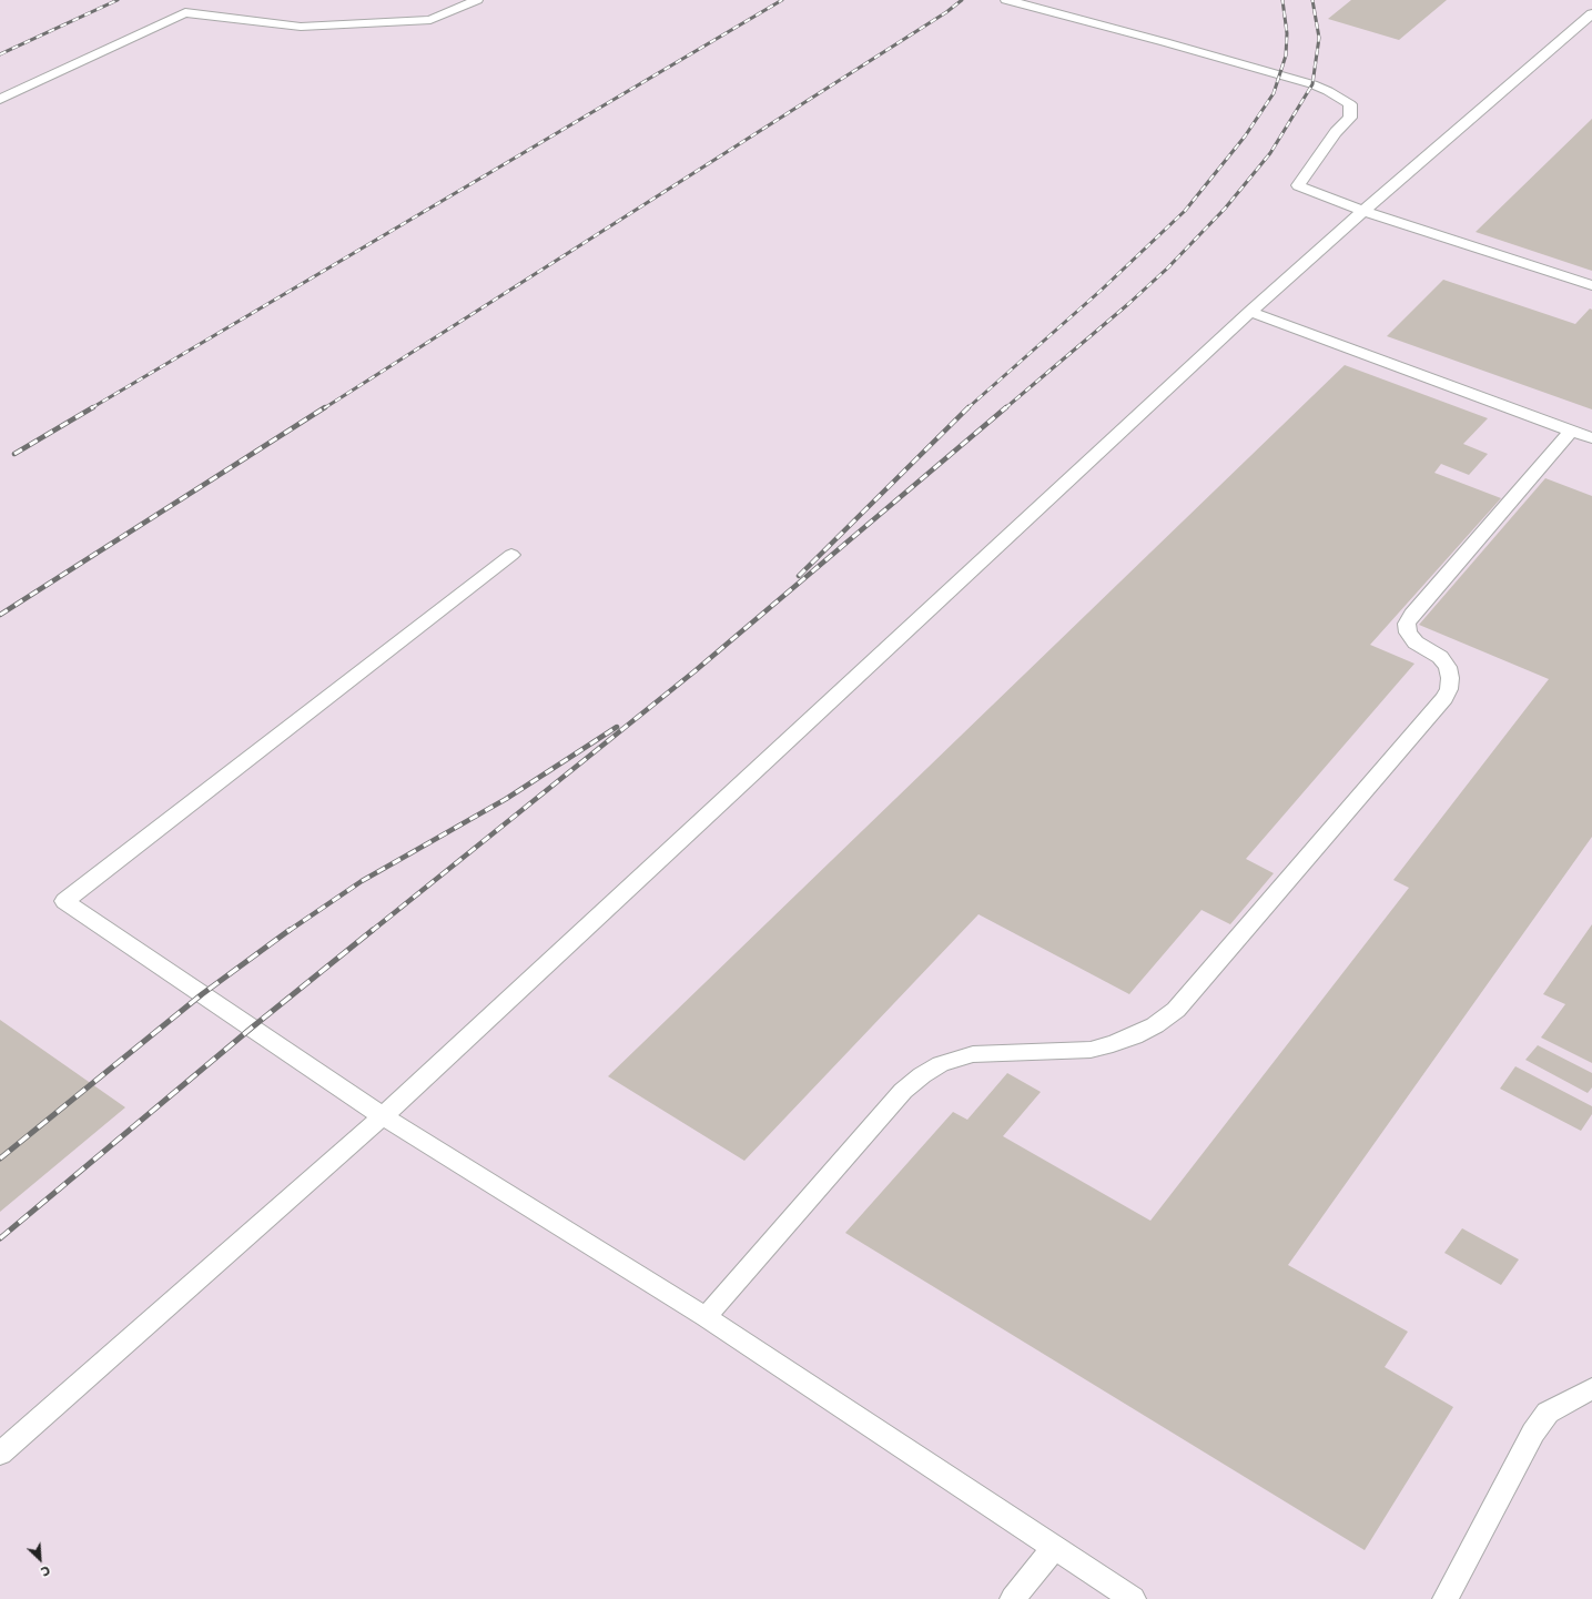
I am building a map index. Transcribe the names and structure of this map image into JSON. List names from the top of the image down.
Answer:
{
  "north": "bottom right"
}
